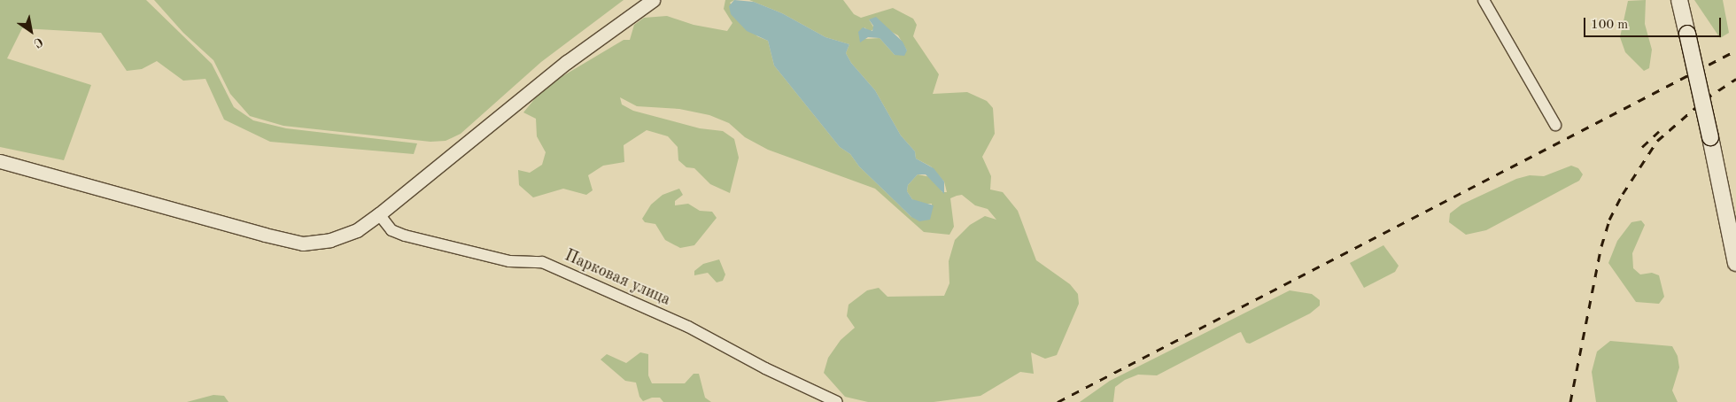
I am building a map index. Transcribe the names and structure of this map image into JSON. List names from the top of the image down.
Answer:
{
  "streets": {
    "street": ["Парковая улица"]
  },
  "scale_bar": "100 m",
  "north": "bottom right"
}
